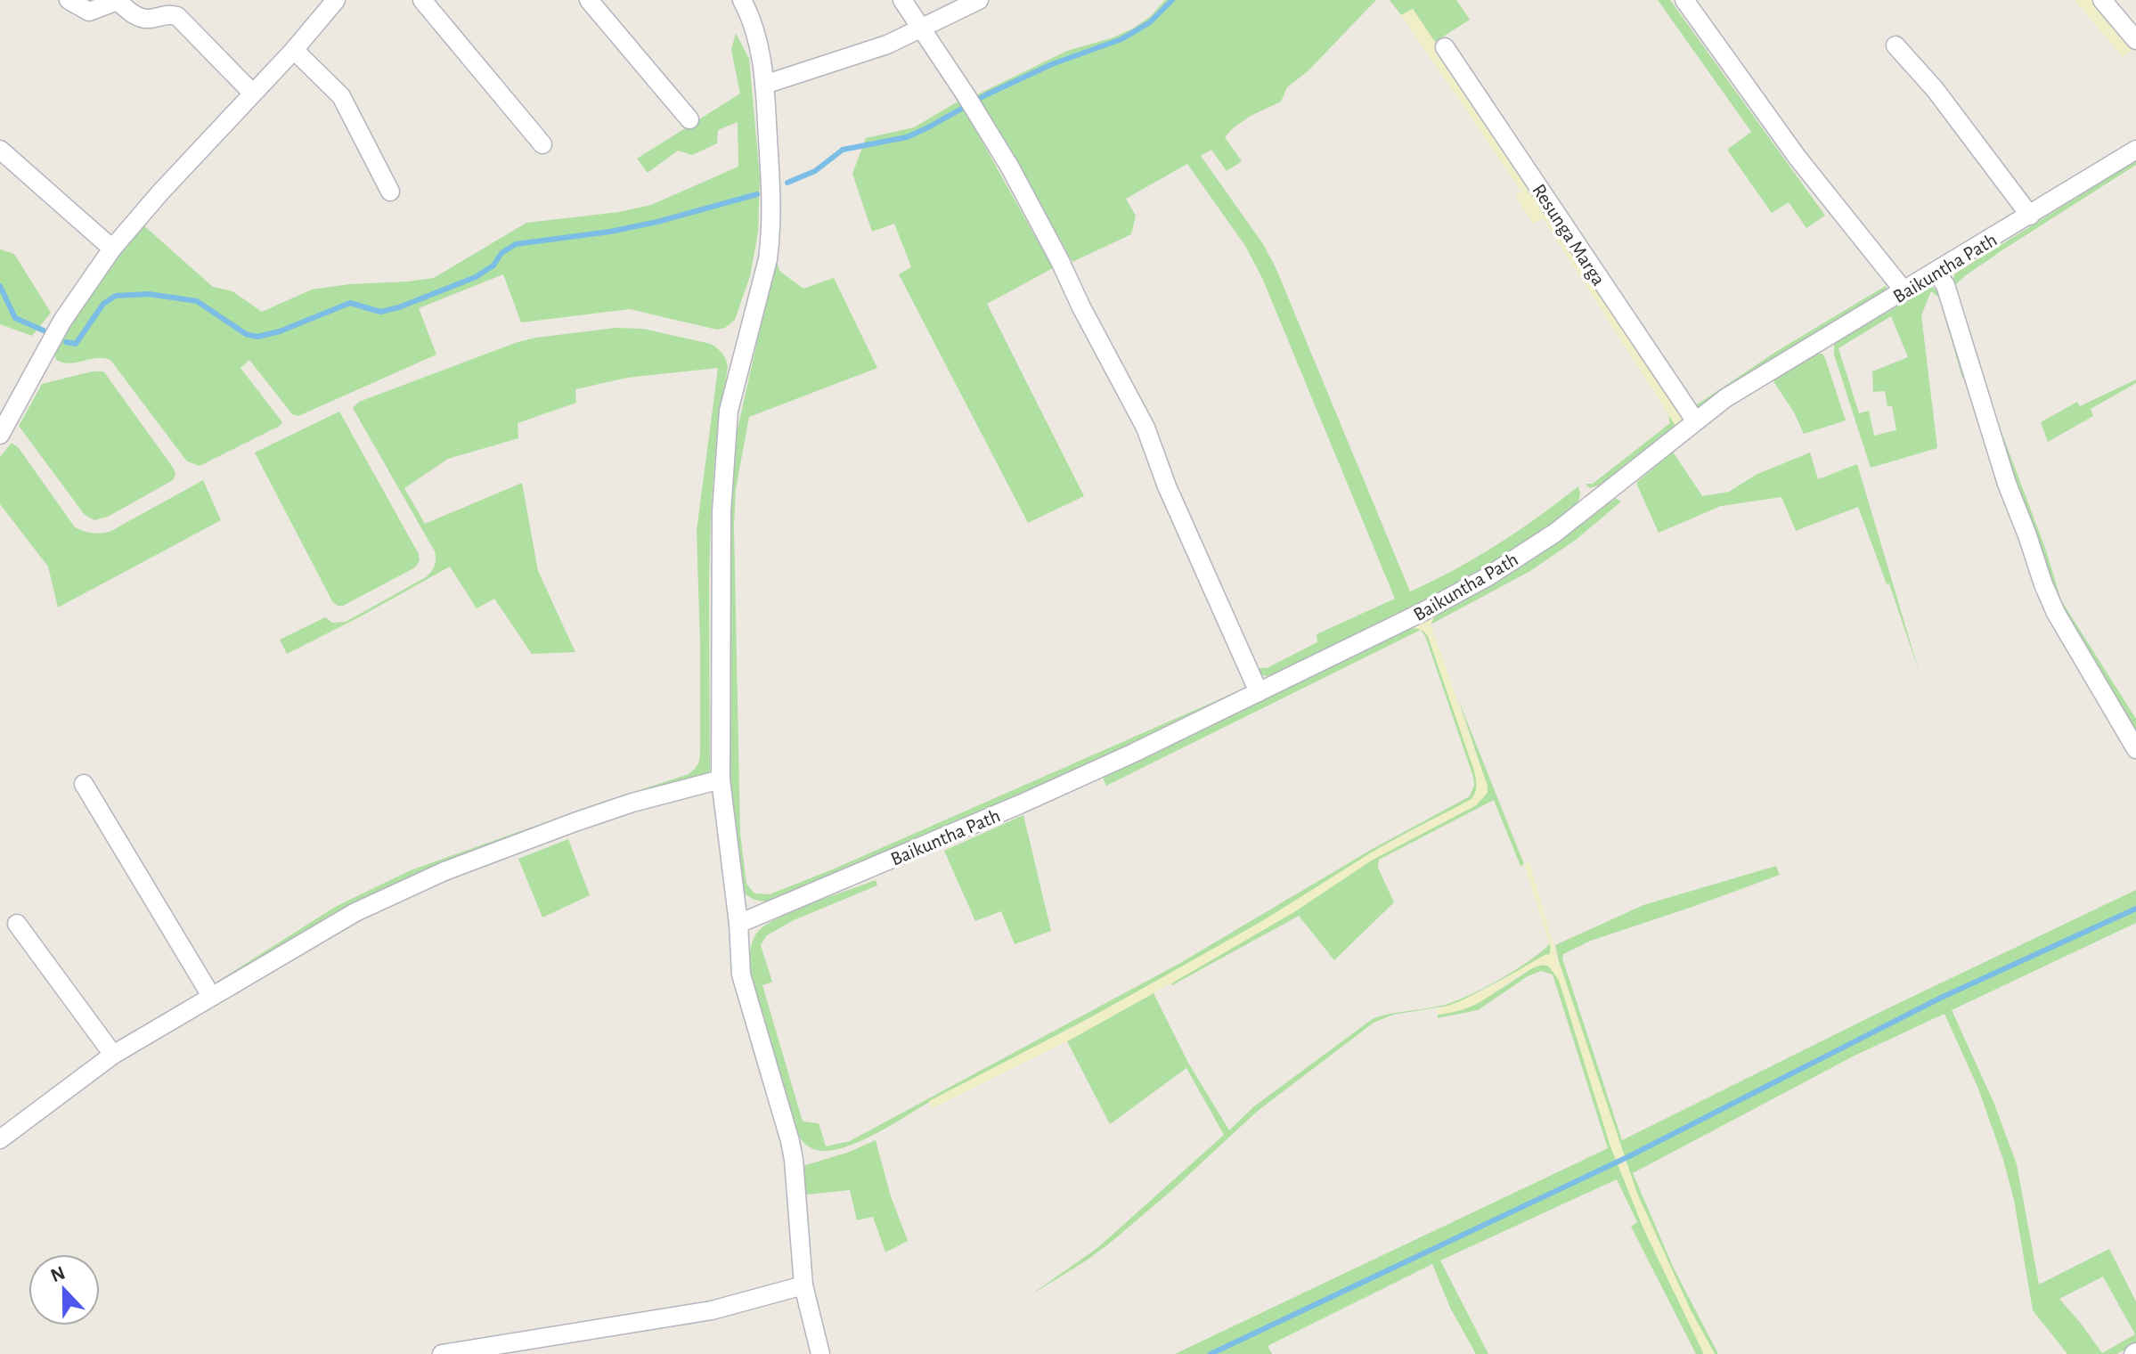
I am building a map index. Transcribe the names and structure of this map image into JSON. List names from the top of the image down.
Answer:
{
  "streets": {
    "street": ["Resunga Marga", "Baikuntha Path"]
  },
  "crossings": [
    ["Resunga Marga", "Baikuntha Path"]
  ],
  "north": "top"
}
